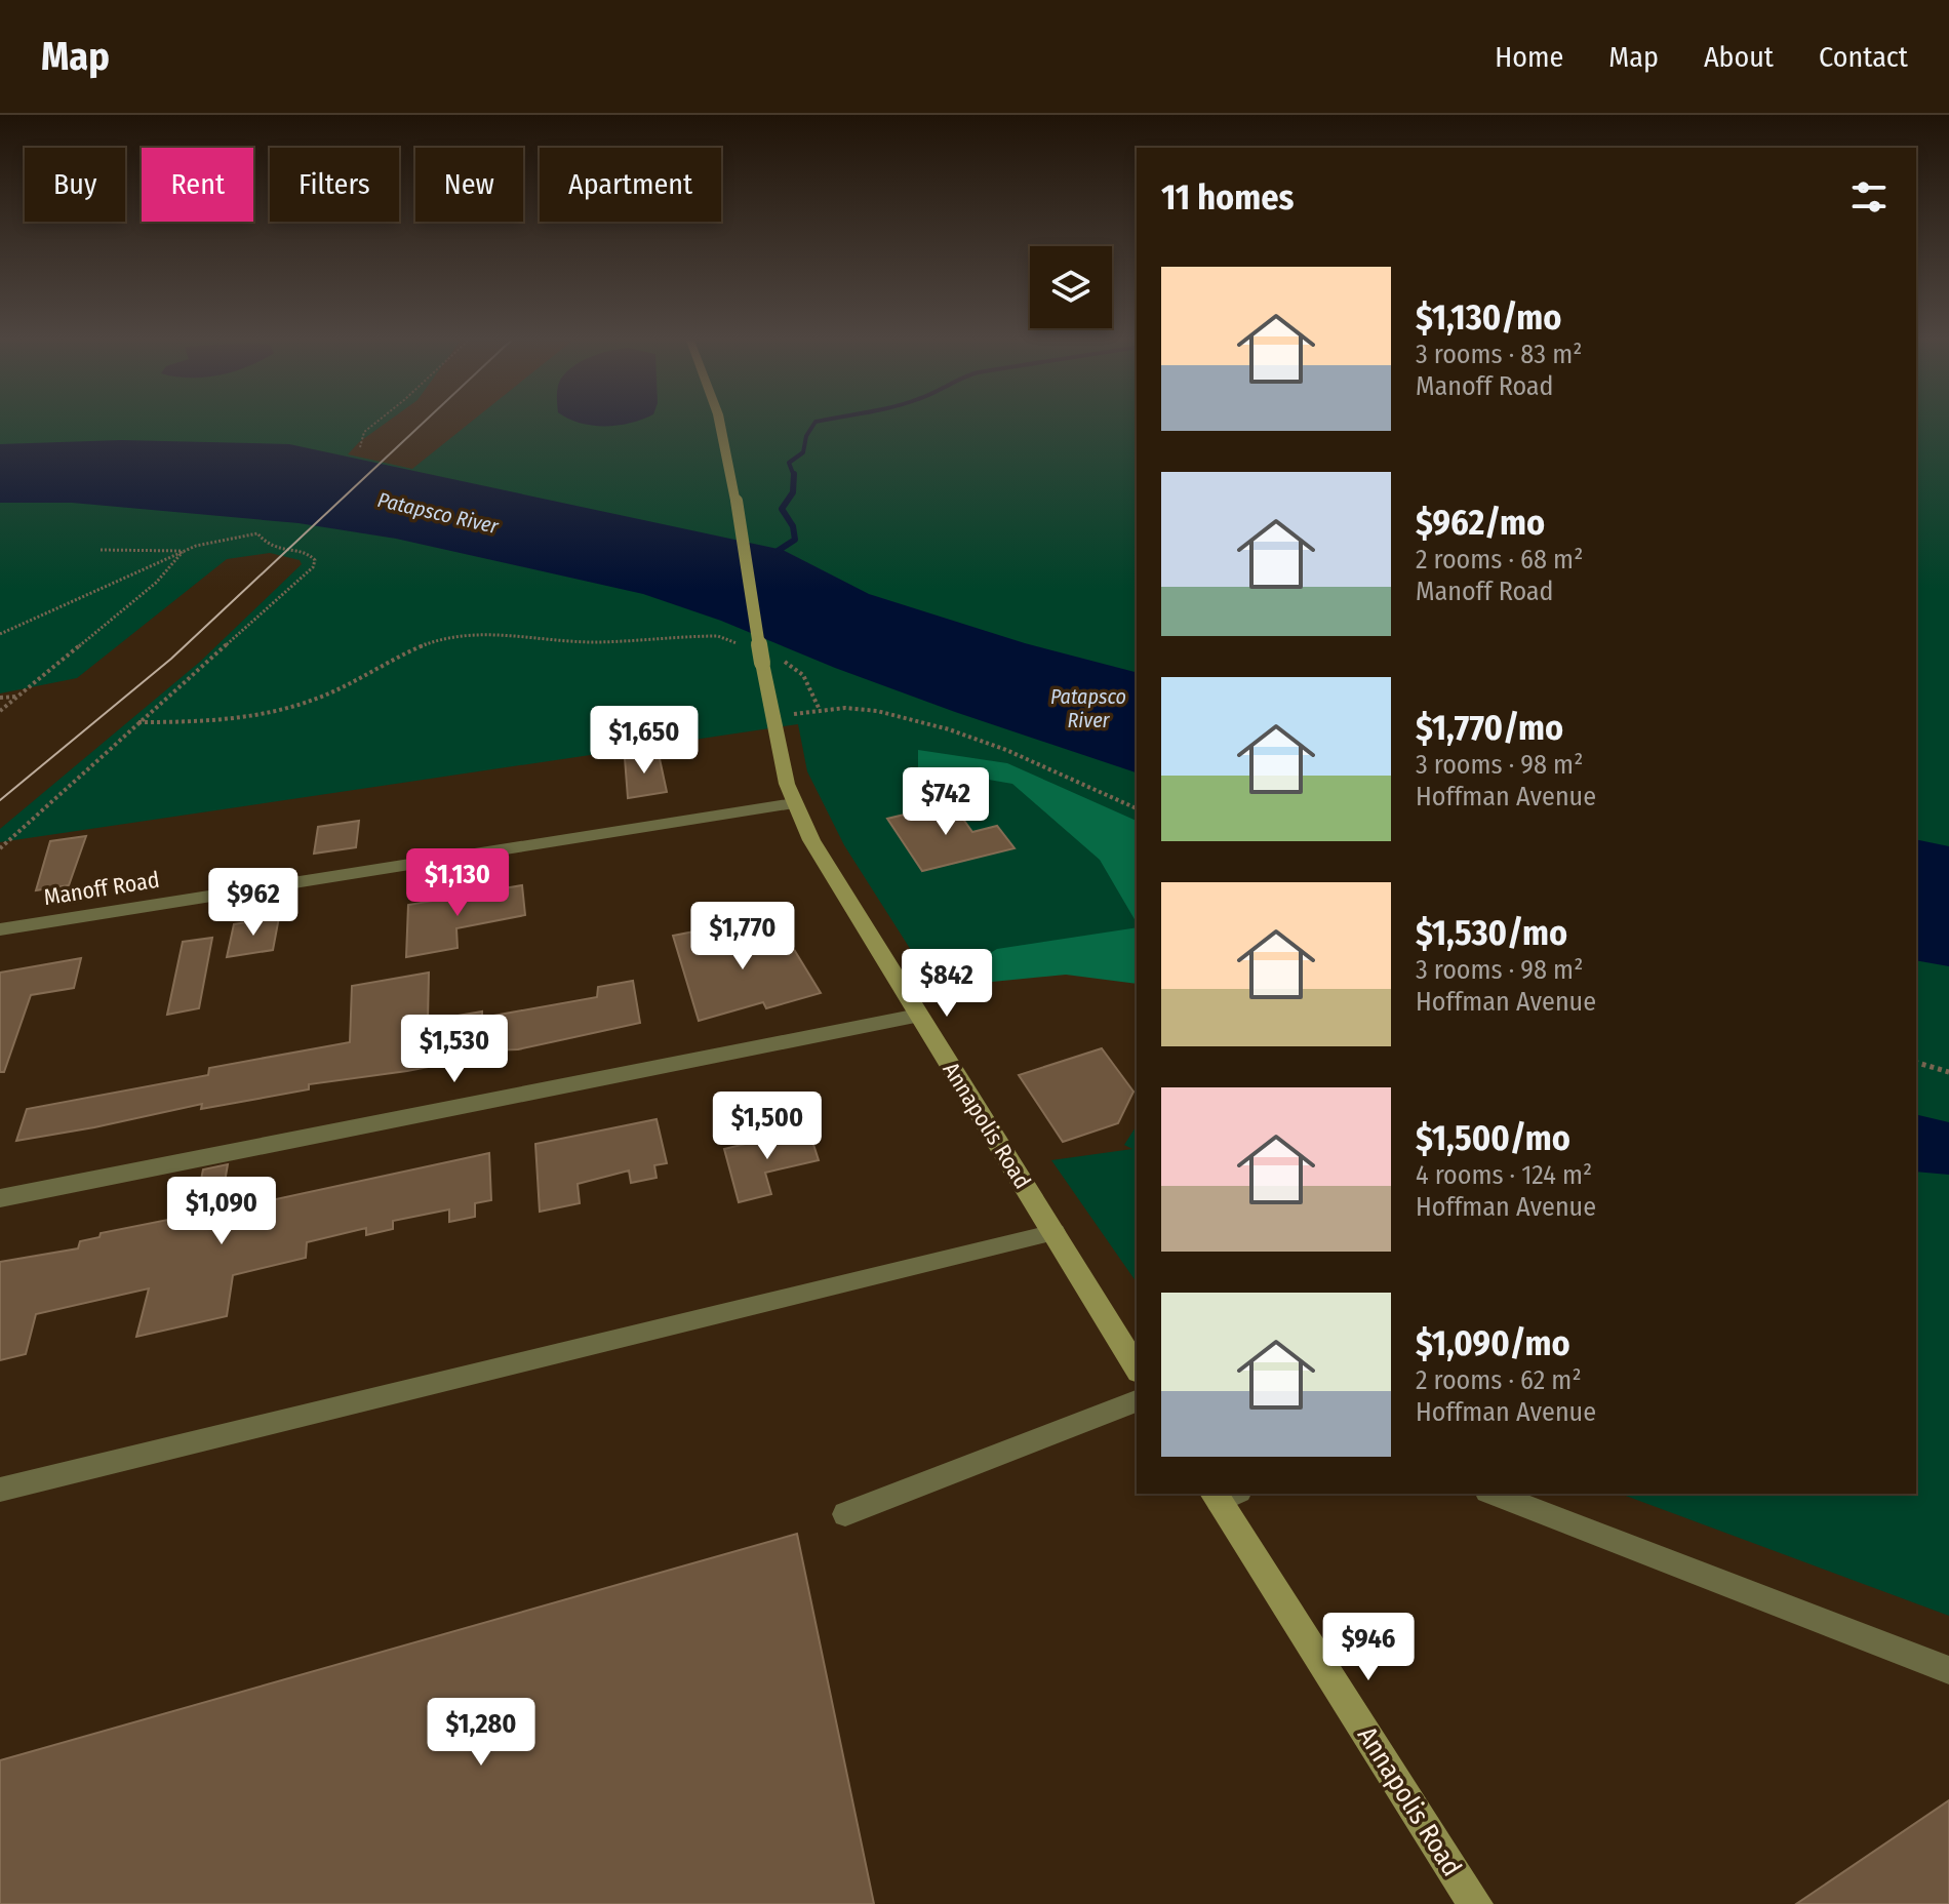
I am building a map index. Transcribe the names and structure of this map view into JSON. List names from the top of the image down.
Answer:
{
  "streets": {
    "main road": ["Annapolis Road"],
    "street": ["Manoff Road"]
  },
  "crossings": [
    ["Manoff Road", "Annapolis Road"]
  ],
  "water": ["Patapsco River"],
  "page": {
    "header": "Map",
    "nav": [
      "Home",
      "Map",
      "About",
      "Contact"
    ],
    "chip": [
      "Buy",
      "Rent",
      "Filters",
      "New",
      "Apartment"
    ],
    "heading": "11 homes",
    "list": [
      {
        "name": "$1,130/mo",
        "note": "3 rooms · 83 m² · Manoff Road"
      },
      {
        "name": "$962/mo",
        "note": "2 rooms · 68 m² · Manoff Road"
      },
      {
        "name": "$1,770/mo",
        "note": "3 rooms · 98 m² · Hoffman Avenue"
      },
      {
        "name": "$1,530/mo",
        "note": "3 rooms · 98 m² · Hoffman Avenue"
      },
      {
        "name": "$1,500/mo",
        "note": "4 rooms · 124 m² · Hoffman Avenue"
      },
      {
        "name": "$1,090/mo",
        "note": "2 rooms · 62 m² · Hoffman Avenue"
      }
    ],
    "price": [
      "$1,650",
      "$742",
      "$1,130",
      "$962",
      "$1,770",
      "$842",
      "$1,530",
      "$1,500",
      "$1,090",
      "$946",
      "$1,280"
    ]
  }
}
